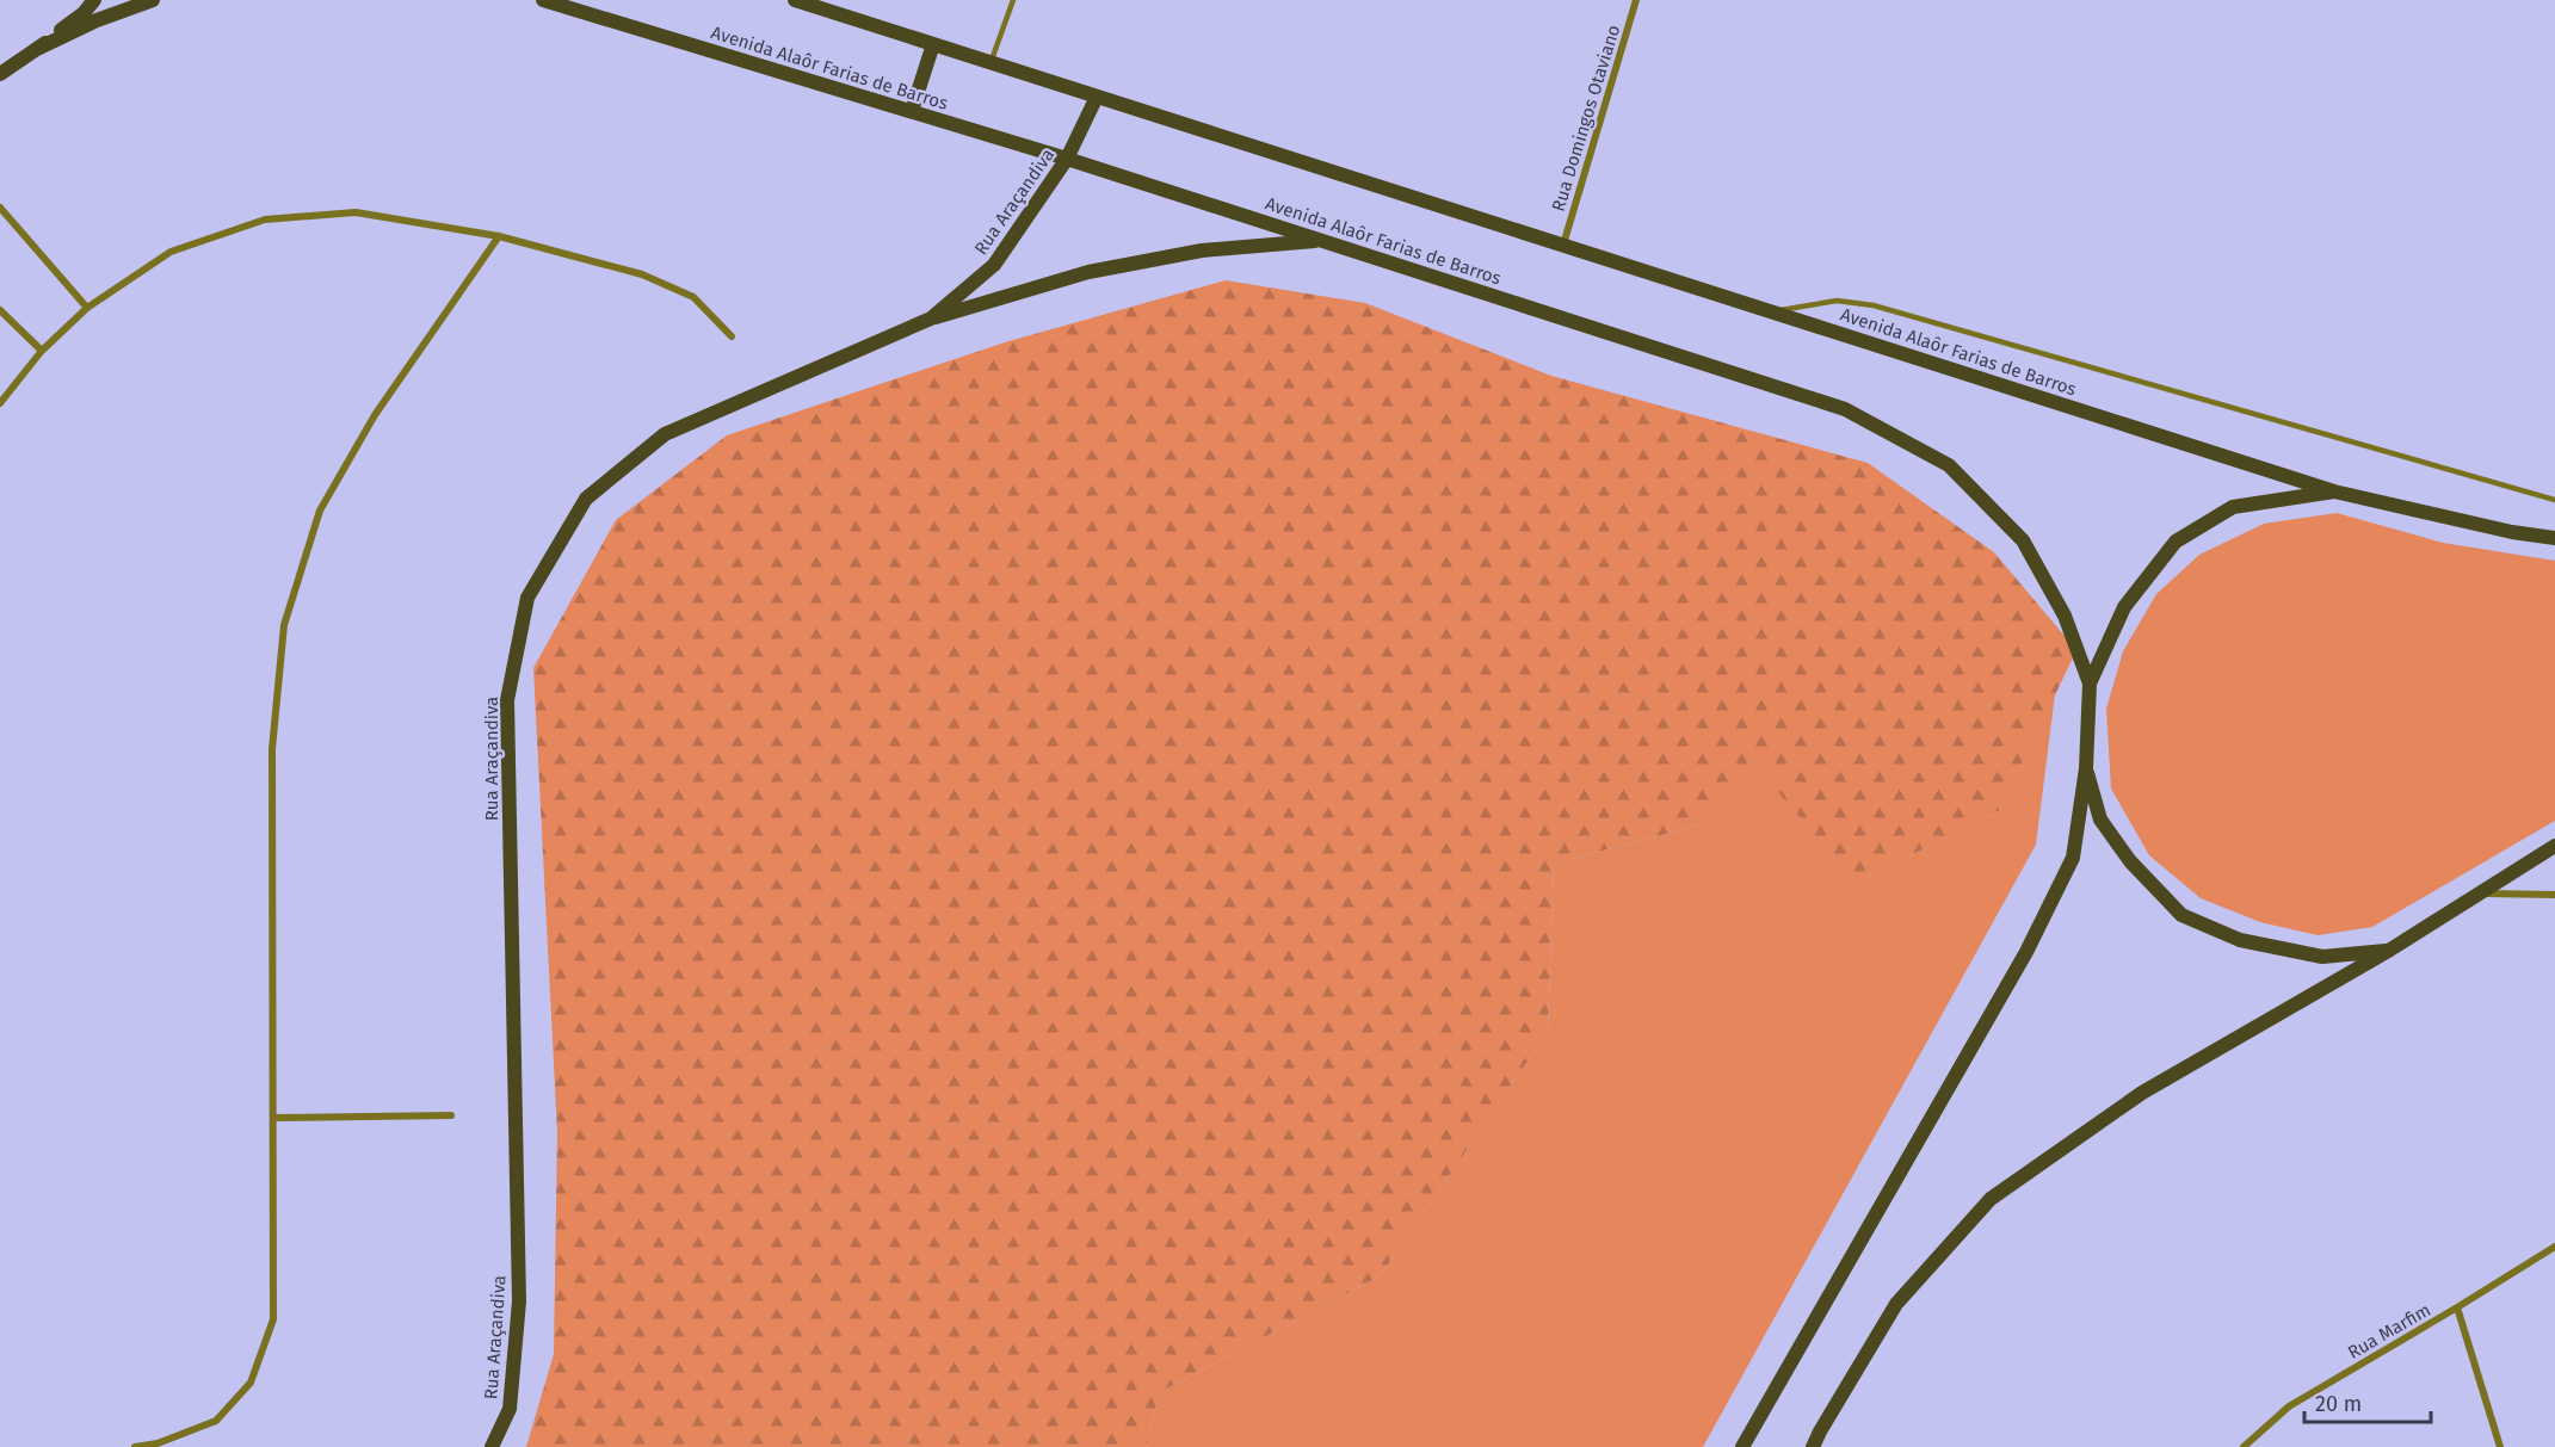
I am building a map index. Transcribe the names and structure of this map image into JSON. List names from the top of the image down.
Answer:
{
  "streets": {
    "street": [
      "Avenida Alaôr Farias de Barros",
      "Rua Domingos Otaviano",
      "Rua Araçandiva",
      "Rua Marfim"
    ]
  },
  "crossings": [
    ["Avenida Alaôr Farias de Barros", "Rua Domingos Otaviano"],
    ["Avenida Alaôr Farias de Barros", "Rua Araçandiva"]
  ],
  "scale_bar": "20 m"
}
